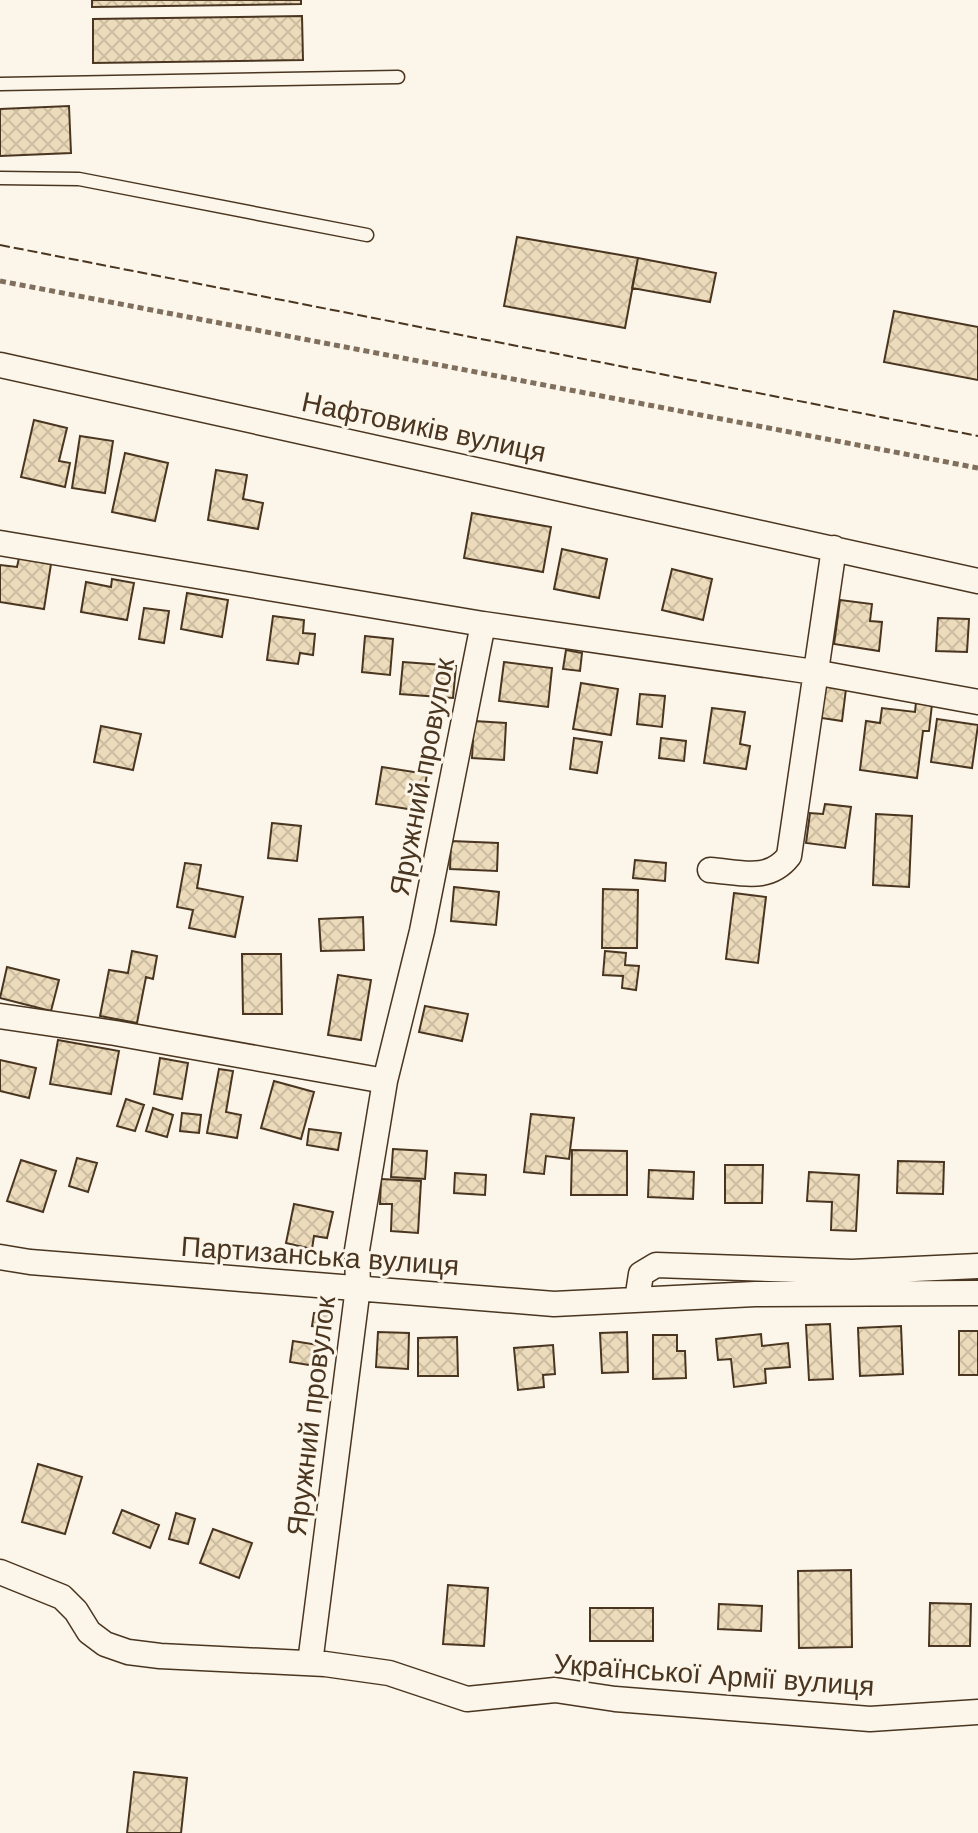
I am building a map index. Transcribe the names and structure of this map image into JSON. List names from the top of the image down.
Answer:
{
  "streets": {
    "street": [
      "Нафтовиків вулиця",
      "Яружний провулок",
      "Партизанська вулиця",
      "Української Армії вулиця"
    ]
  },
  "crossings": [
    ["Яружний провулок", "Партизанська вулиця"],
    ["Яружний провулок", "Української Армії вулиця"]
  ]
}
